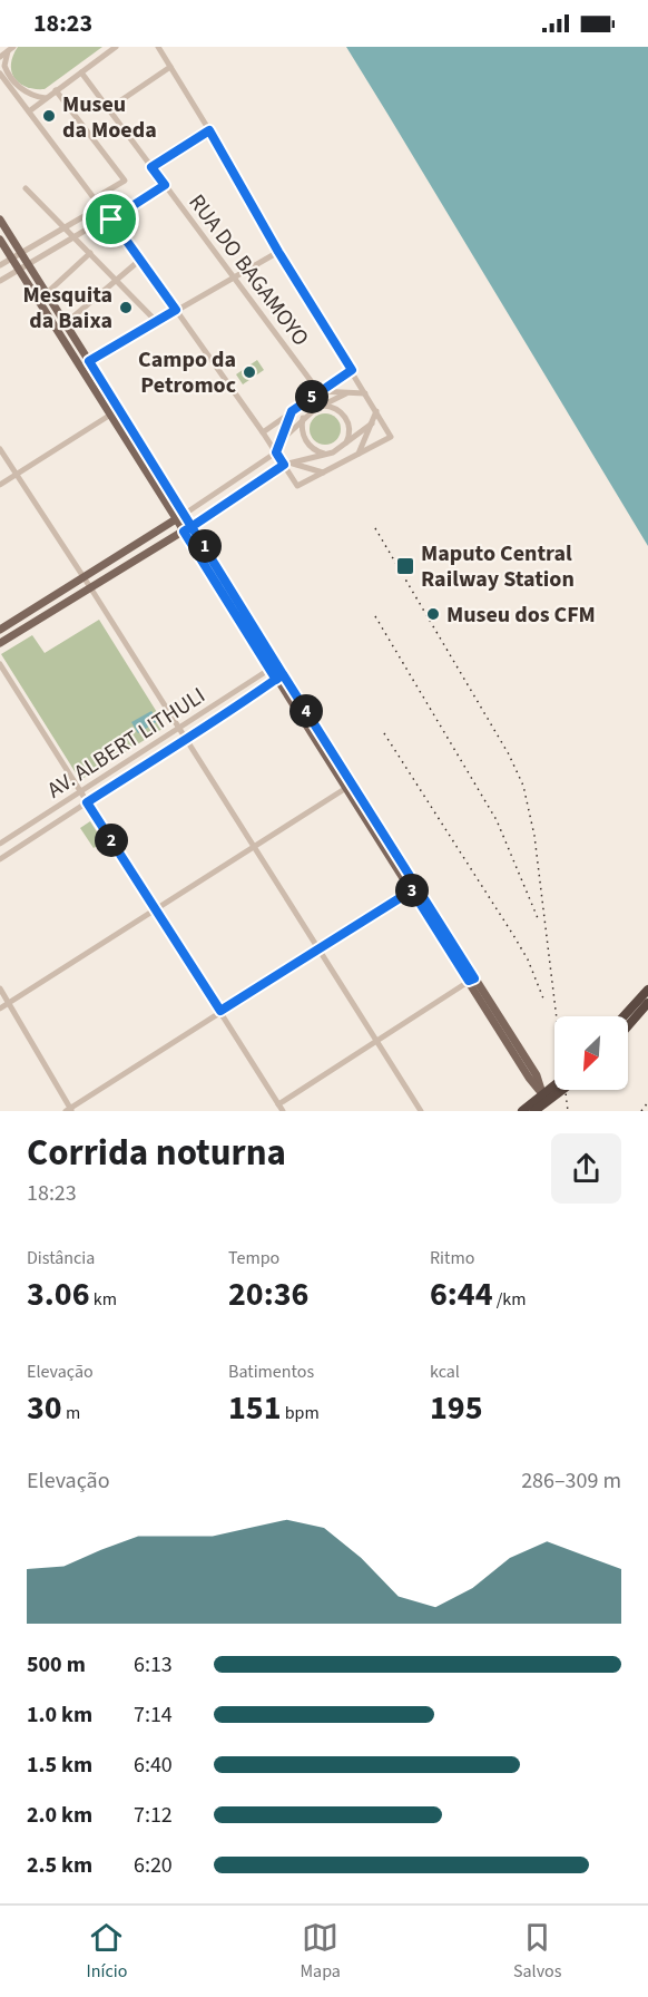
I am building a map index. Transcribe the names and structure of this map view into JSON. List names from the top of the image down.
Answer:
{
  "streets": {
    "street": ["RUA DO BAGAMOYO", "AV. ALBERT LITHULI"]
  },
  "places": {
    "other": [
      "Museu da Moeda",
      "Mesquita da Baixa",
      "Campo da Petromoc",
      "Museu dos CFM"
    ],
    "transit": ["Maputo Central Railway Station"]
  },
  "north": "bottom left",
  "page": {
    "status": "18:23",
    "pins": [
      "5",
      "1",
      "4",
      "2",
      "3"
    ],
    "heading": ["Corrida noturna", "18:23"],
    "stats": [
      ["Distância", "3.06 km"],
      ["Tempo", "20:36"],
      ["Ritmo", "6:44 /km"],
      ["Elevação", "30 m"],
      ["Batimentos", "151 bpm"],
      ["kcal", "195"]
    ],
    "chart": ["Elevação", "286–309 m"],
    "list": [
      {
        "name": "500 m",
        "note": "6:13"
      },
      {
        "name": "1.0 km",
        "note": "7:14"
      },
      {
        "name": "1.5 km",
        "note": "6:40"
      },
      {
        "name": "2.0 km",
        "note": "7:12"
      },
      {
        "name": "2.5 km",
        "note": "6:20"
      }
    ],
    "tabs": ["Início", "Mapa", "Salvos"]
  }
}
